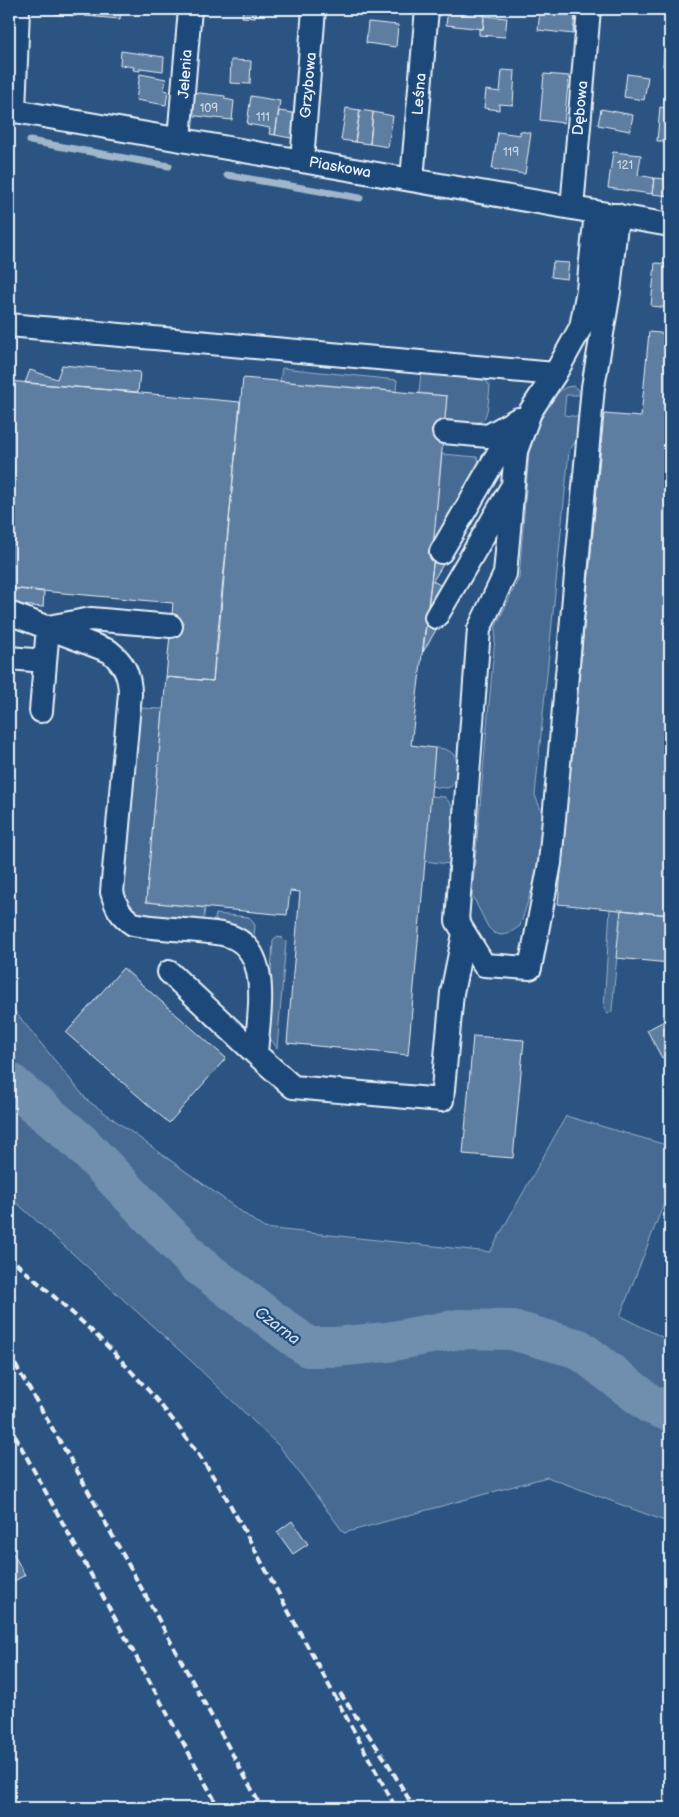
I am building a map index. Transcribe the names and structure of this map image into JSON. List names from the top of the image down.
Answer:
{
  "streets": {
    "street": [
      "Jelenia",
      "Grzybowa",
      "Leśna",
      "Dębowa",
      "Piaskowa"
    ]
  },
  "crossings": [
    ["Jelenia", "Piaskowa"],
    ["Grzybowa", "Piaskowa"],
    ["Leśna", "Piaskowa"],
    ["Dębowa", "Piaskowa"]
  ],
  "water": ["Czarna"],
  "house_numbers": [
    "109",
    "111",
    "119",
    "121"
  ]
}
